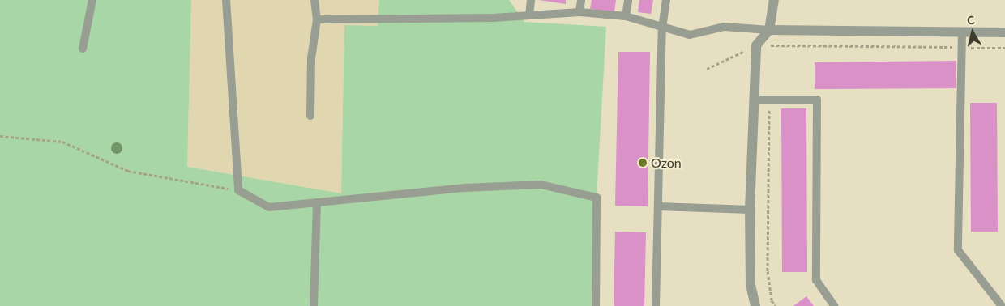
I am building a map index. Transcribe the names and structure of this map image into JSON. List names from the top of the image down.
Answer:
{
  "places": ["Ozon"],
  "north": "top"
}
